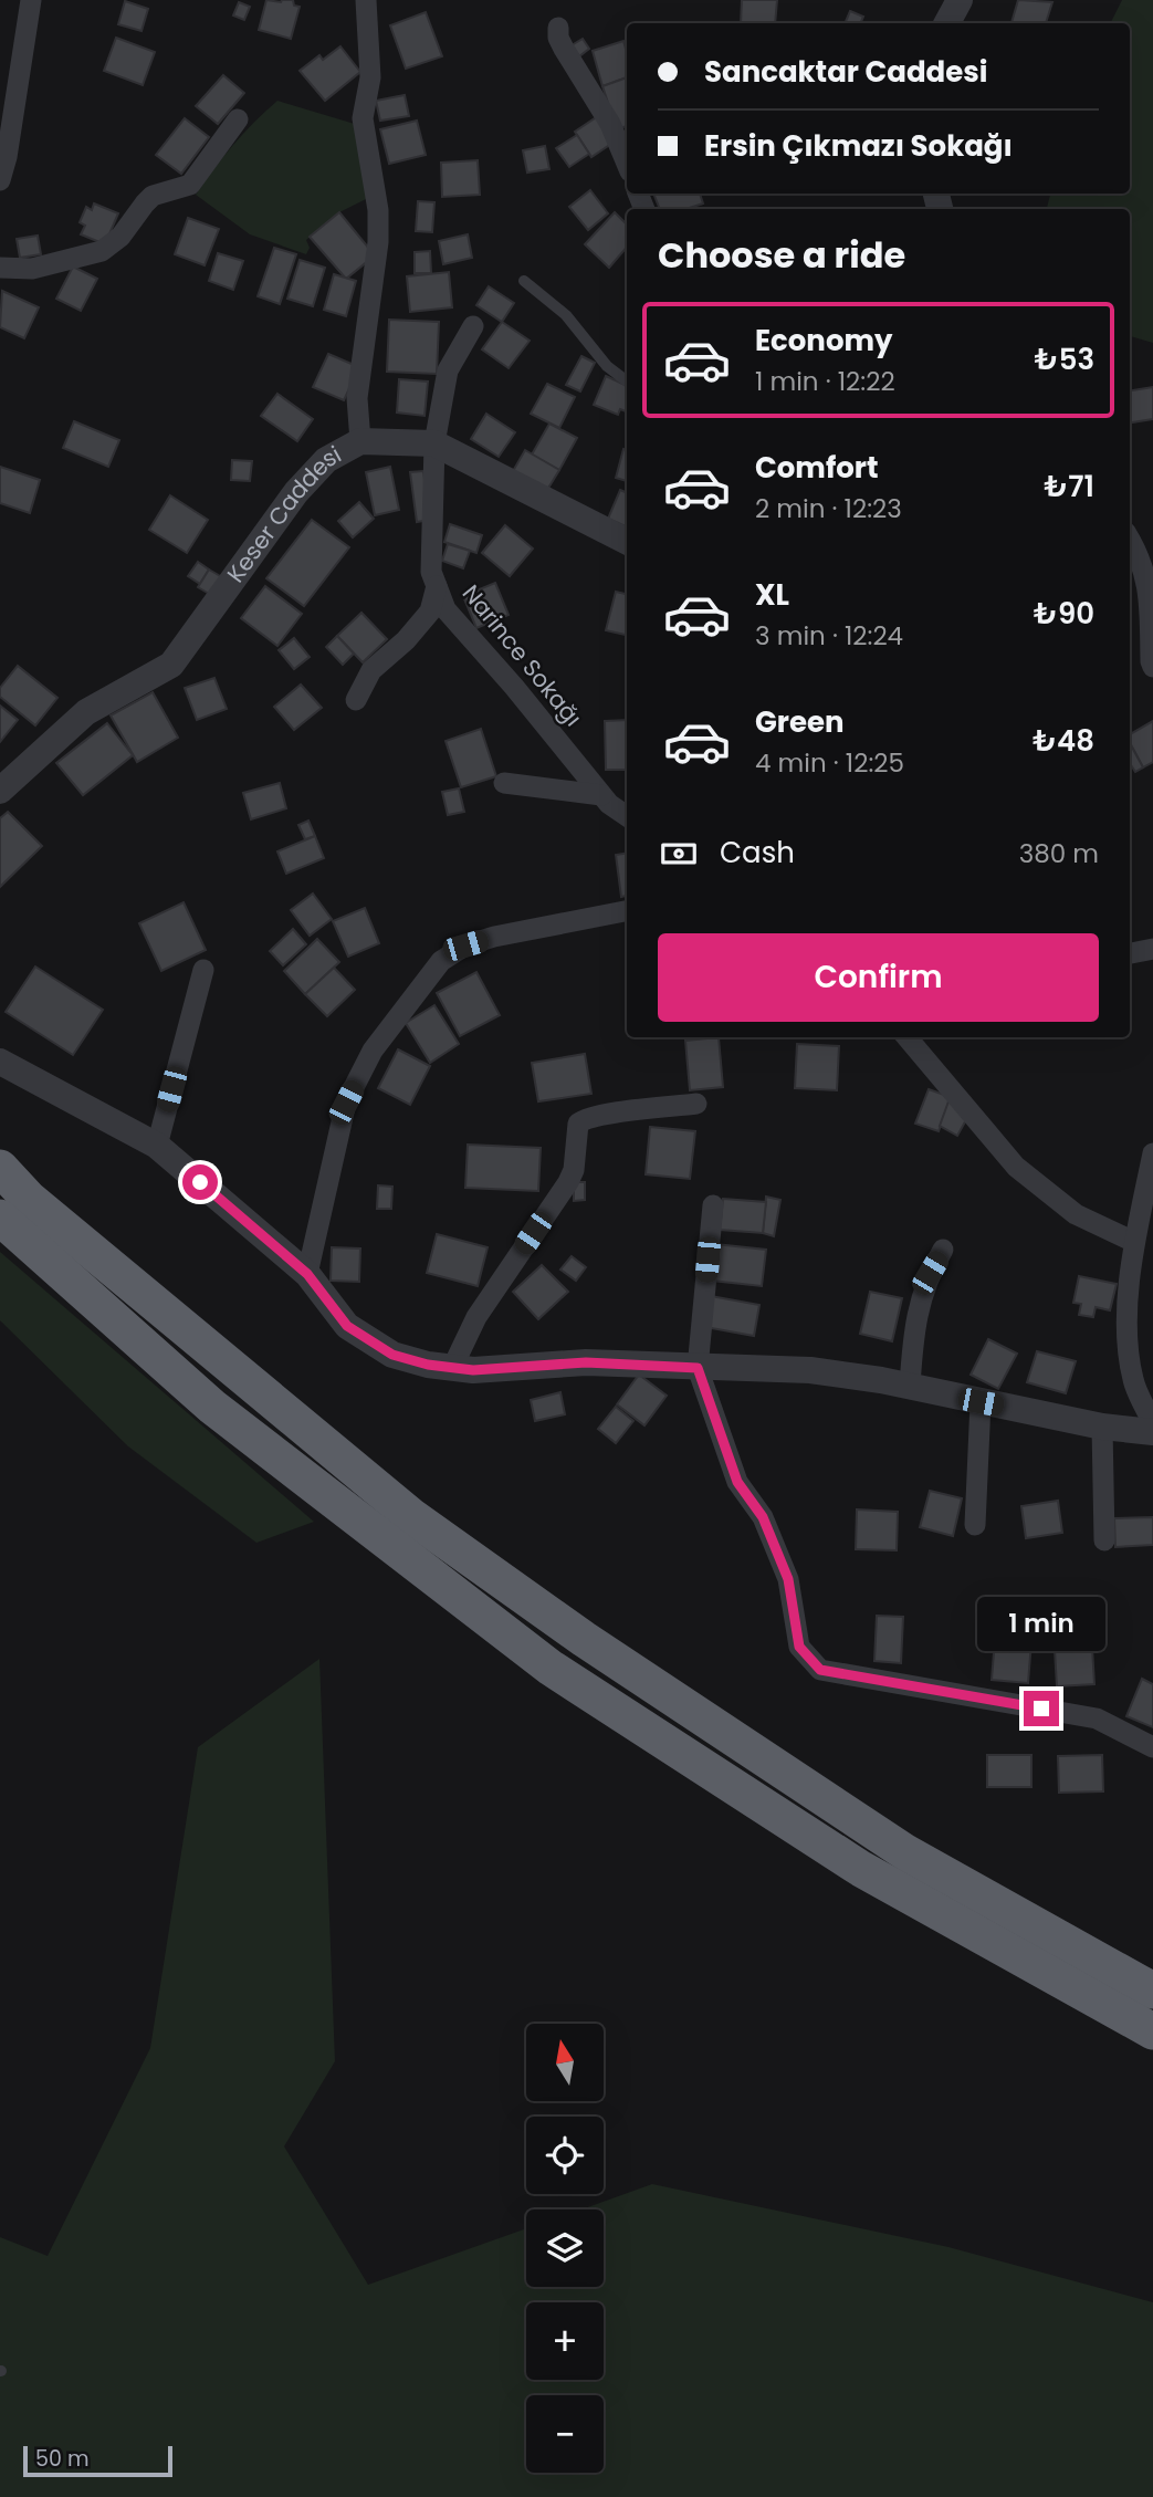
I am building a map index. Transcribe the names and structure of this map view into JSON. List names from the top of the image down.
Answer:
{
  "streets": {
    "street": ["Keser Caddesi", "Narince Sokağı"]
  },
  "crossings": [
    ["Keser Caddesi", "Narince Sokağı"]
  ],
  "scale_bar": "50 m",
  "north": "top",
  "page": {
    "banner": ["Sancaktar Caddesi", "Ersin Çıkmazı Sokağı"],
    "heading": "Choose a ride",
    "list": [
      {
        "name": "Economy",
        "note": "1 min · 12:22",
        "value": "₺53"
      },
      {
        "name": "Comfort",
        "note": "2 min · 12:23",
        "value": "₺71"
      },
      {
        "name": "XL",
        "note": "3 min · 12:24",
        "value": "₺90"
      },
      {
        "name": "Green",
        "note": "4 min · 12:25",
        "value": "₺48"
      }
    ],
    "pay": ["Cash", "380 m"],
    "buttons": "Confirm",
    "bubble": "1 min",
    "map_buttons": ["+", "−"],
    "scale": "50 m"
  }
}
